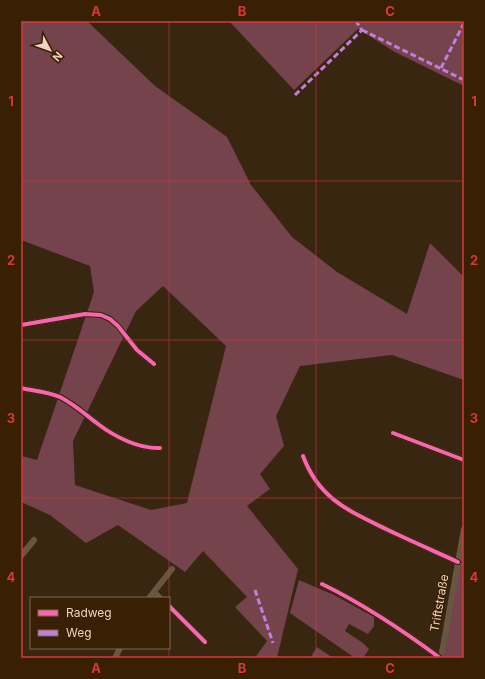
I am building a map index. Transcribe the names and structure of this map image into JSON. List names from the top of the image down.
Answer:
{
  "streets": {
    "street": ["Triftstraße"]
  },
  "legend": ["Radweg", "Weg"],
  "north": "bottom right",
  "grid": {
    "columns": ["A", "B", "C"],
    "rows": [
      "1",
      "2",
      "3",
      "4"
    ]
  }
}
